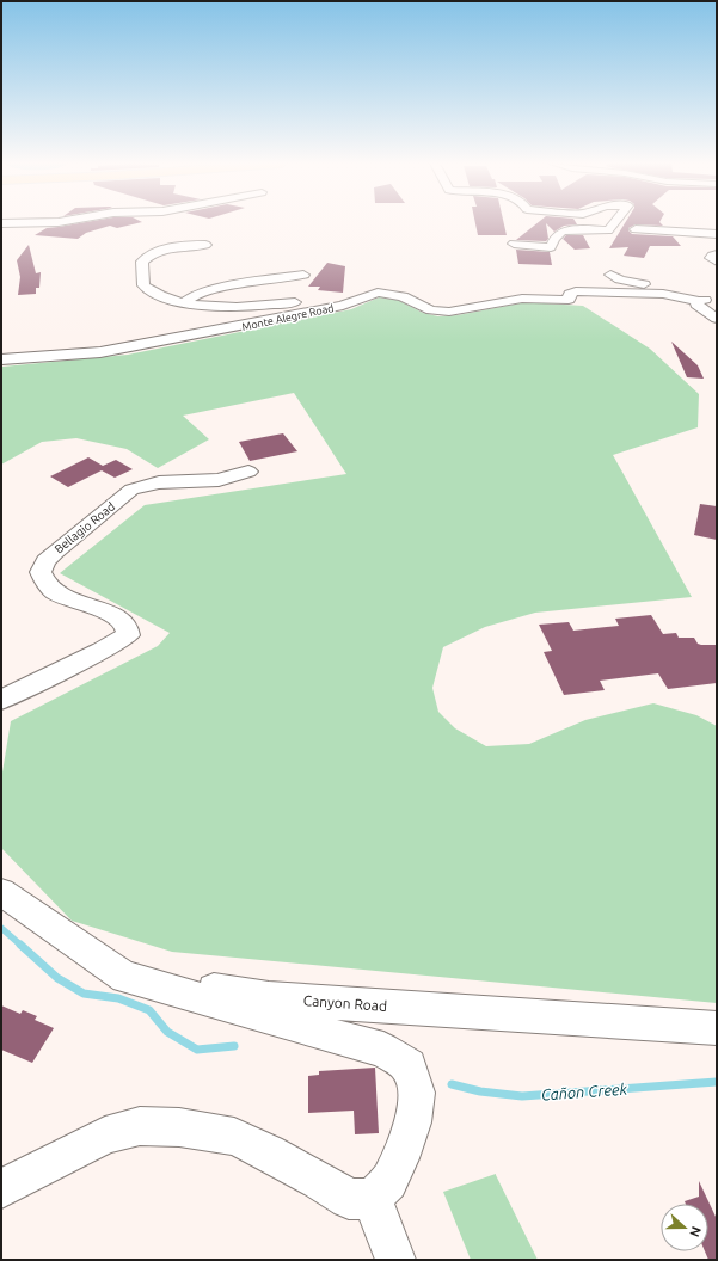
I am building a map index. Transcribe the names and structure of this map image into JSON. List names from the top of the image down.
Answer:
{
  "streets": {
    "street": ["Monte Alegre Road", "Bellagio Road", "Canyon Road"]
  },
  "water": ["Cañon Creek"],
  "north": "right"
}
